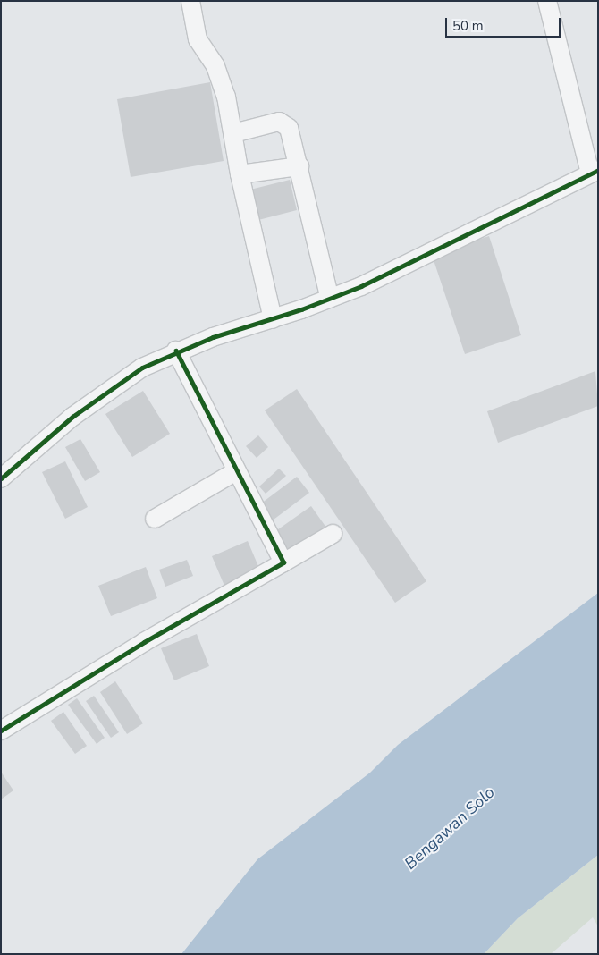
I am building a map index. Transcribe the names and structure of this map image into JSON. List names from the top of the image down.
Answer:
{
  "water": ["Bengawan Solo"],
  "scale_bar": "50 m"
}
